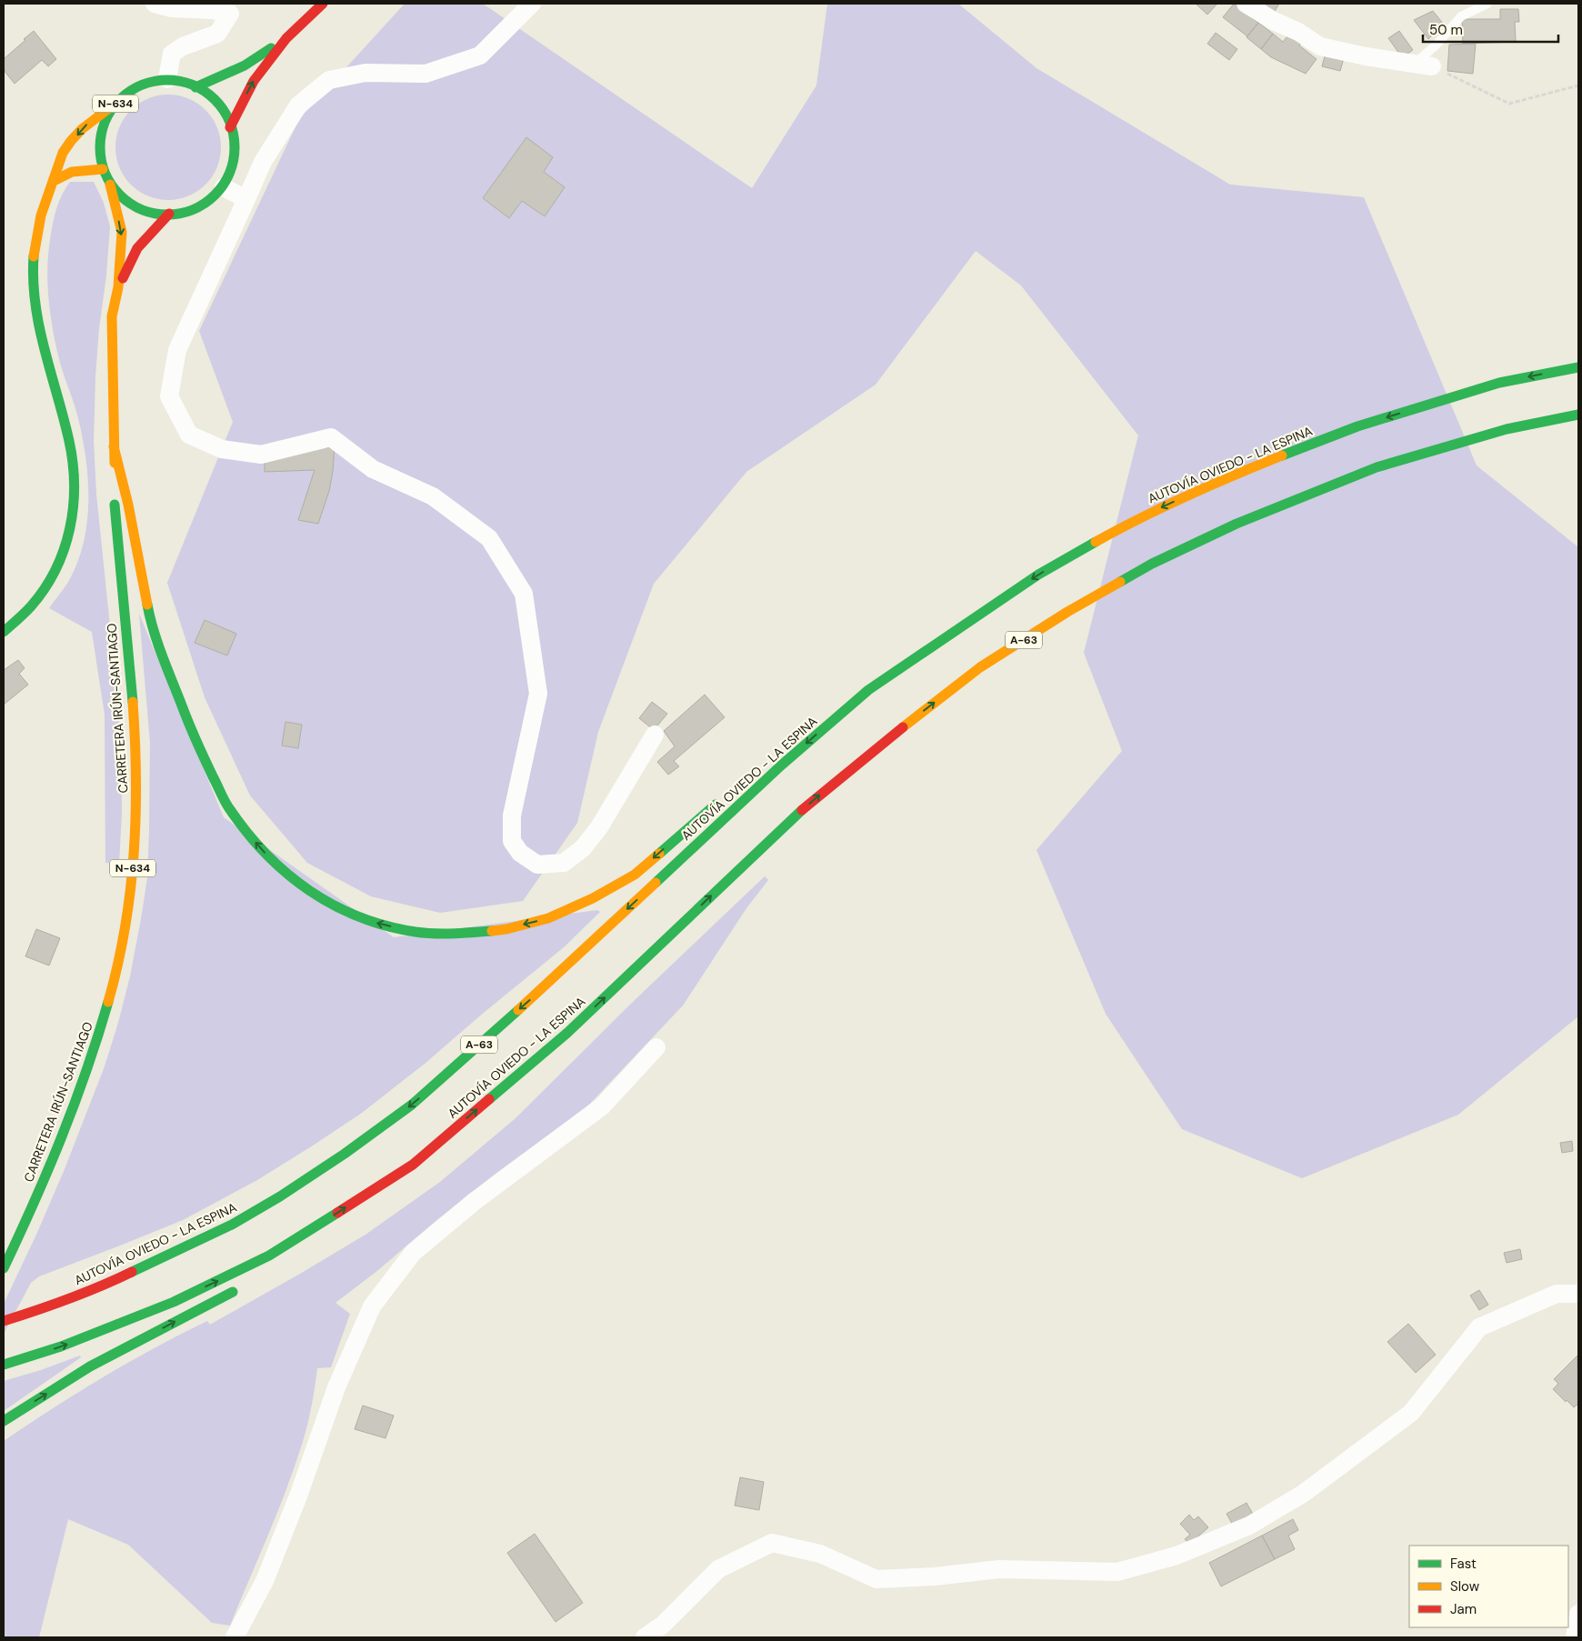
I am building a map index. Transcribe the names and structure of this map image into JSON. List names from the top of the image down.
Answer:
{
  "streets": {
    "highway": [
      "N-634",
      "AUTOVÍA OVIEDO - LA ESPINA",
      "A-63",
      "CARRETERA IRÚN-SANTIAGO"
    ]
  },
  "crossings": [
    ["N-634", "CARRETERA IRÚN-SANTIAGO"]
  ],
  "legend": ["Fast", "Slow", "Jam"],
  "scale_bar": "50 m"
}
